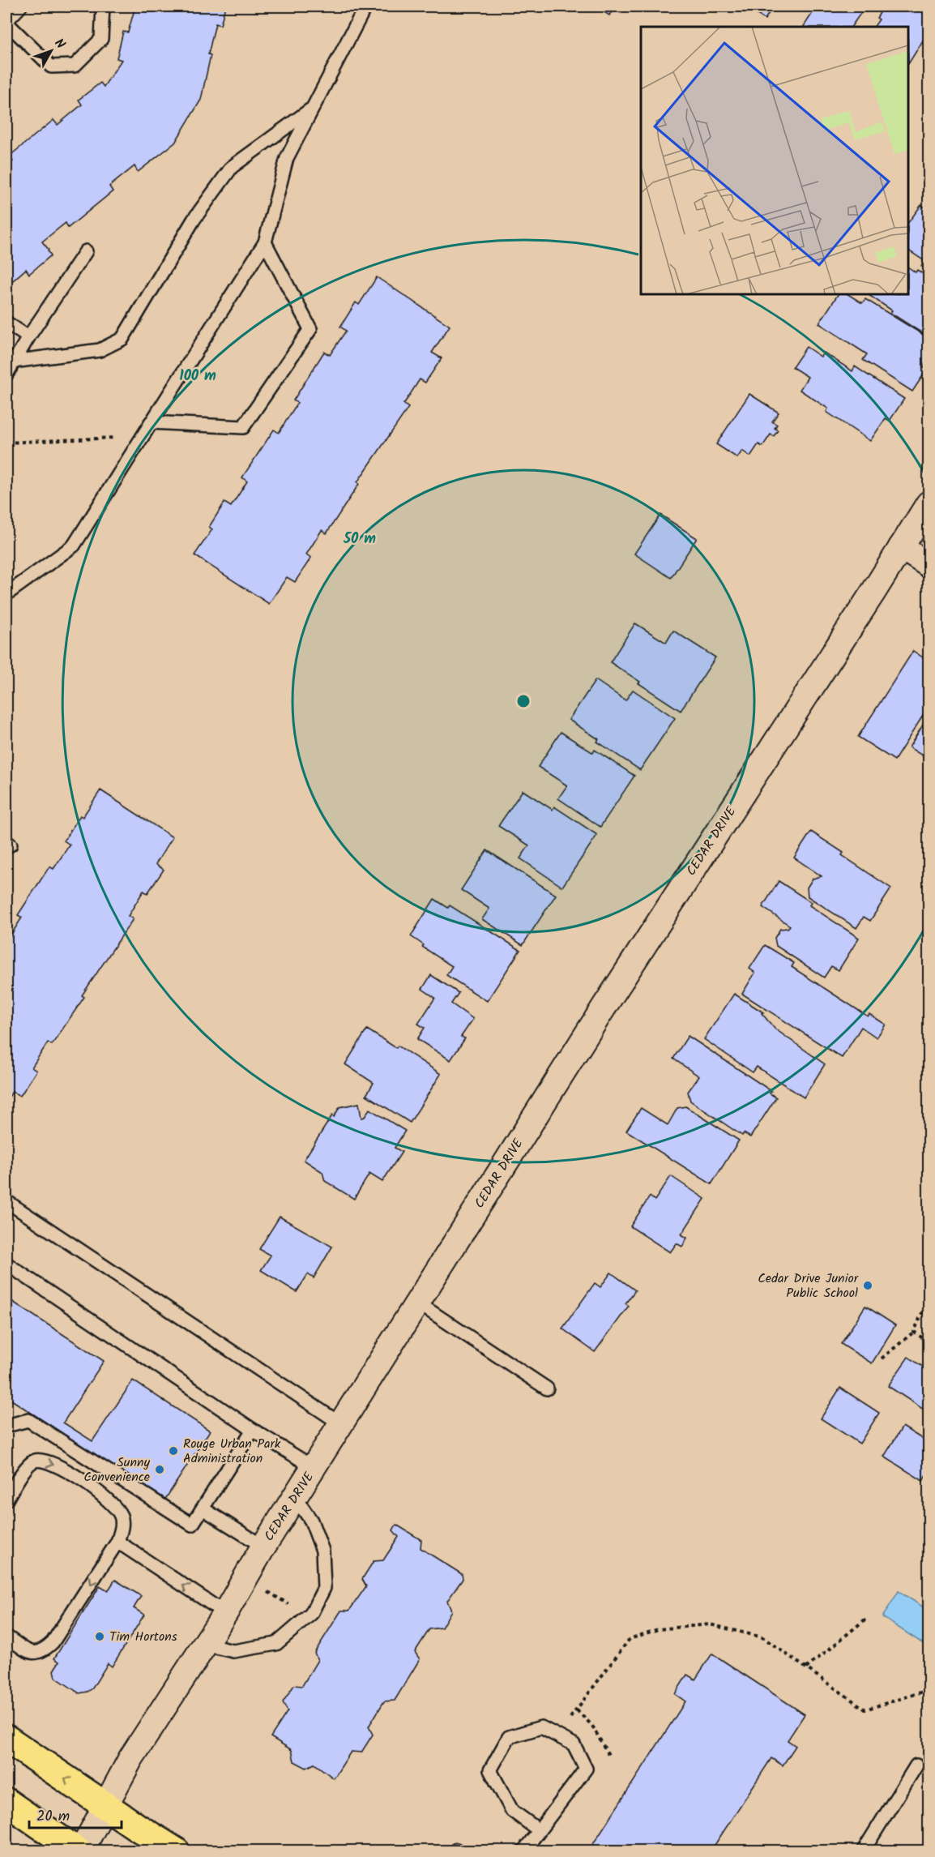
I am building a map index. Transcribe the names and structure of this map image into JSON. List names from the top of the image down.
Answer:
{
  "streets": {
    "street": ["CEDAR DRIVE"]
  },
  "places": [
    "Cedar Drive Junior Public School",
    "Rouge Urban Park Administration",
    "Sunny Convenience",
    "Tim Hortons"
  ],
  "scale_bar": "20 m",
  "north": "top right",
  "rings": ["100 m", "50 m"]
}
